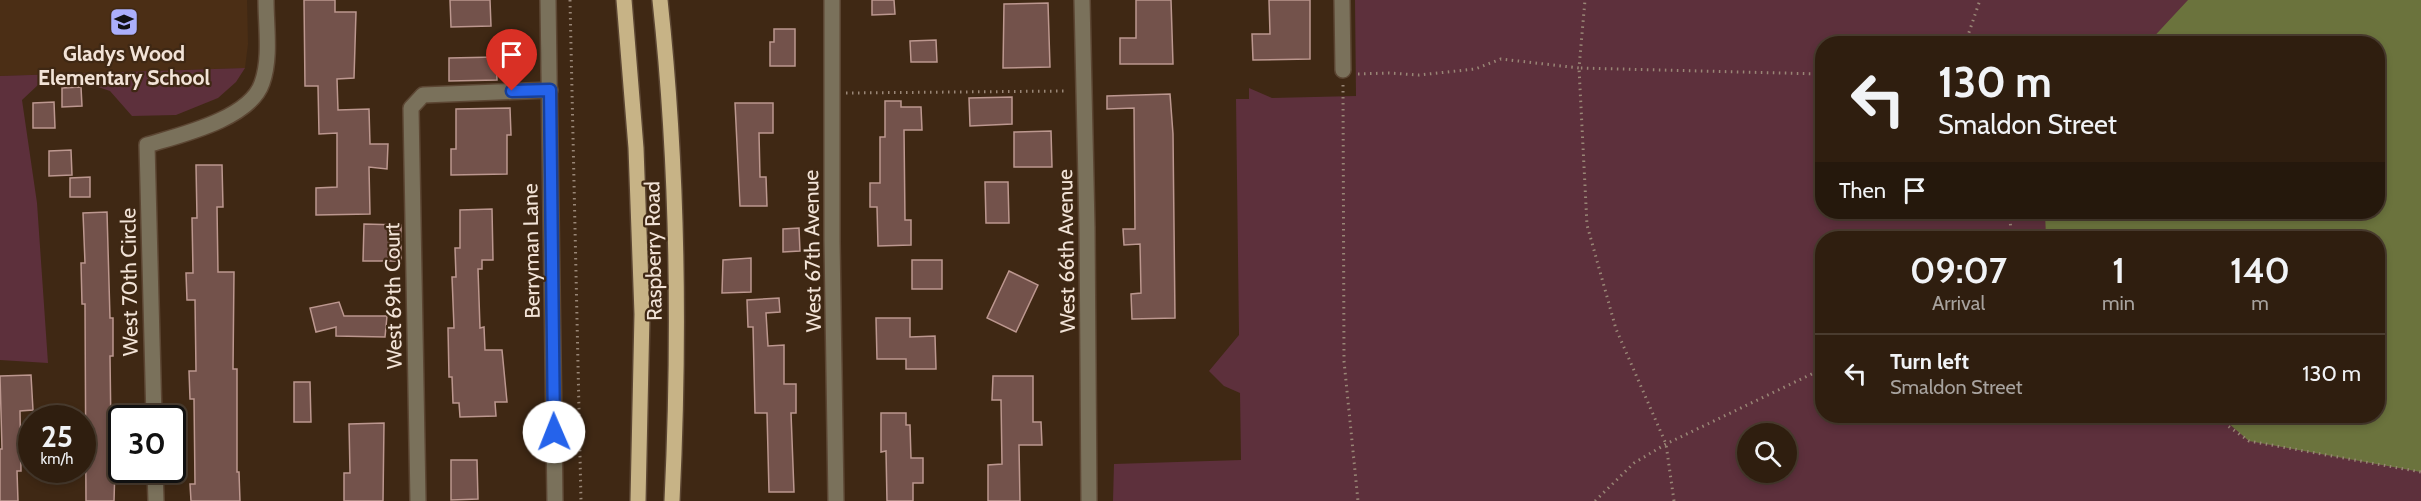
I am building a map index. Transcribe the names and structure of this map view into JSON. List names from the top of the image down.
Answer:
{
  "streets": {
    "main road": ["Raspberry Road"],
    "street": [
      "Berryman Lane",
      "West 67th Avenue",
      "West 66th Avenue",
      "West 70th Circle",
      "West 69th Court"
    ]
  },
  "crossings": [
    ["Berryman Lane", "West 69th Court"]
  ],
  "places": {
    "school or university": ["Gladys Wood Elementary School"]
  },
  "page": {
    "turn": ["130 m", "Smaldon Street"],
    "then": "Then",
    "eta": [
      "09:07",
      "Arrival",
      "1",
      "min",
      "140",
      "m"
    ],
    "list": [
      {
        "name": "Turn left",
        "note": "Smaldon Street",
        "value": "130 m"
      }
    ],
    "speed": "25 km/h",
    "limit": "30"
  }
}
